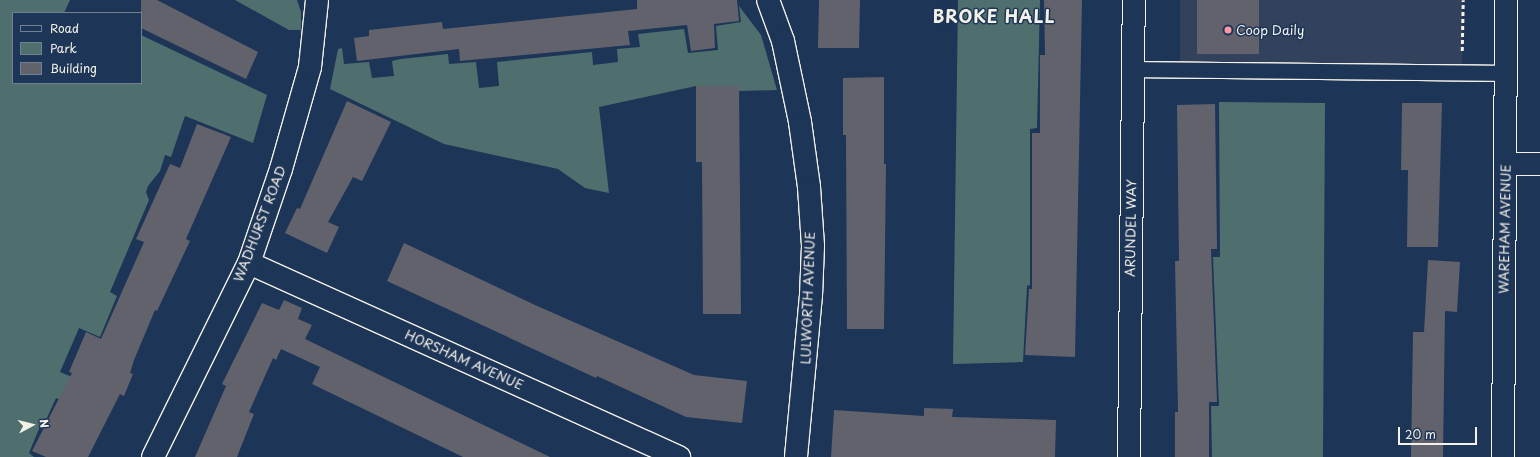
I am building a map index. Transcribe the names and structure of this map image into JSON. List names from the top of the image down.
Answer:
{
  "streets": {
    "street": [
      "WADHURST ROAD",
      "ARUNDEL WAY",
      "WAREHAM AVENUE",
      "LULWORTH AVENUE",
      "HORSHAM AVENUE"
    ]
  },
  "crossings": [
    ["WADHURST ROAD", "HORSHAM AVENUE"]
  ],
  "districts": ["BROKE HALL"],
  "places": ["Coop Daily"],
  "legend": ["Road", "Park", "Building"],
  "scale_bar": "20 m",
  "north": "right"
}
